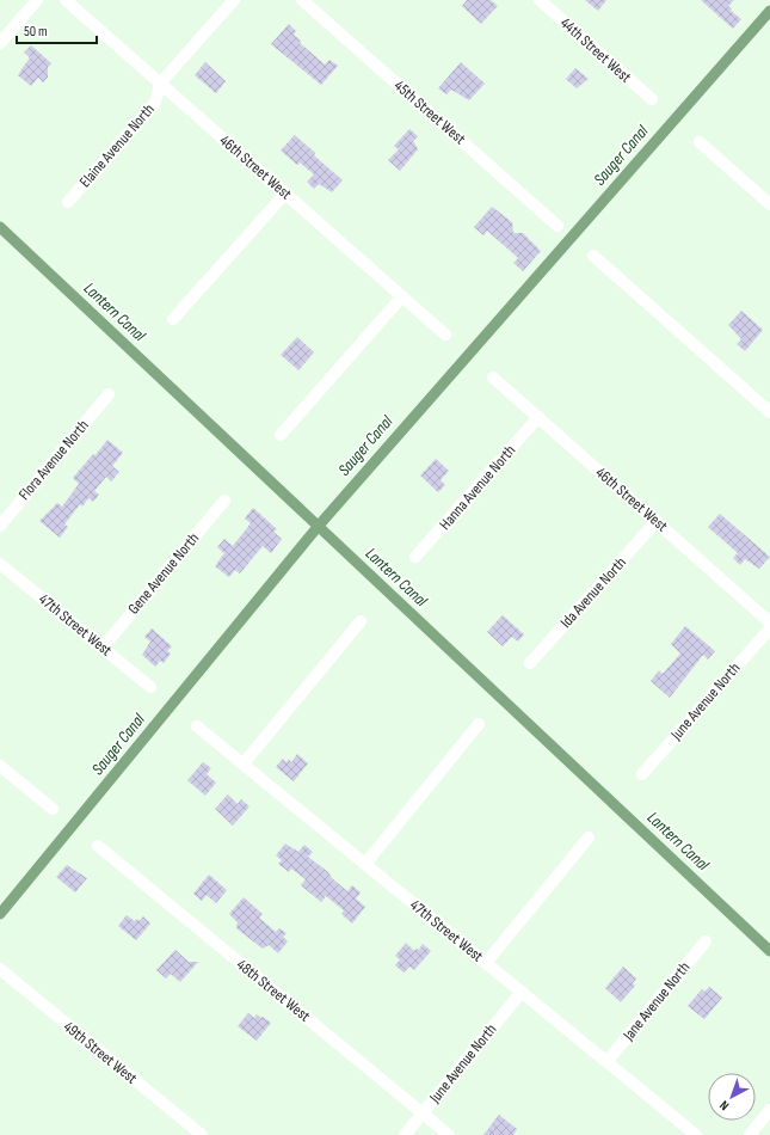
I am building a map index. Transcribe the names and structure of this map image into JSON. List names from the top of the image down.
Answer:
{
  "streets": {
    "street": [
      "44th Street West",
      "45th Street West",
      "Elaine Avenue North",
      "46th Street West",
      "Flora Avenue North",
      "Hanna Avenue North",
      "Gene Avenue North",
      "Ida Avenue North",
      "47th Street West",
      "June Avenue North",
      "48th Street West",
      "Jane Avenue North",
      "49th Street West"
    ]
  },
  "crossings": [
    ["Elaine Avenue North", "46th Street West"],
    ["46th Street West", "Hanna Avenue North"],
    ["46th Street West", "Ida Avenue North"],
    ["Gene Avenue North", "47th Street West"],
    ["47th Street West", "June Avenue North"],
    ["47th Street West", "Jane Avenue North"],
    ["June Avenue North", "48th Street West"]
  ],
  "water": ["Sauger Canal", "Lantern Canal"],
  "scale_bar": "50 m",
  "north": "bottom left"
}
